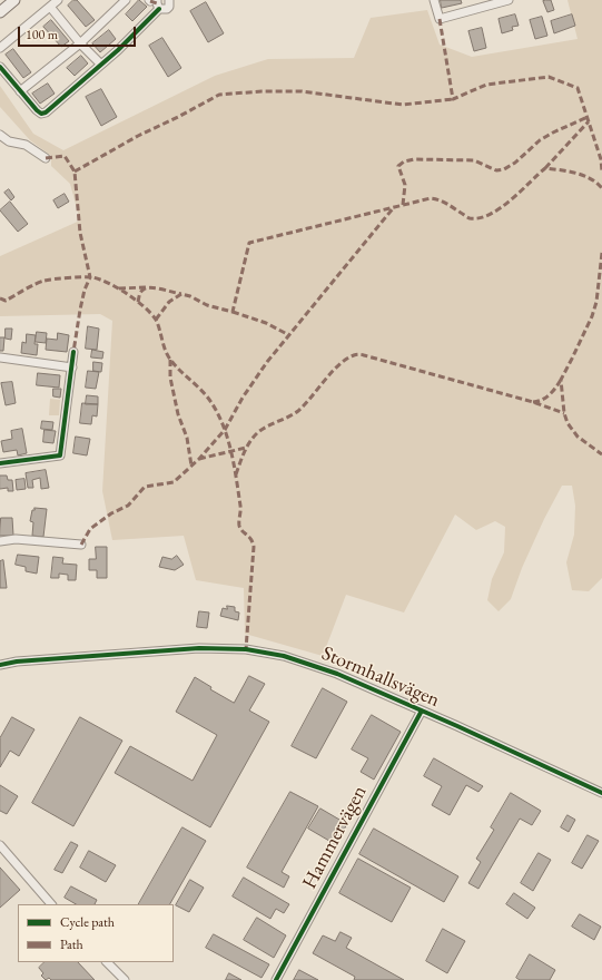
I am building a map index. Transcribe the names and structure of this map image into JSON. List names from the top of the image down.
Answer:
{
  "streets": {
    "street": ["Stormhallsvägen", "Hammervägen"]
  },
  "crossings": [
    ["Stormhallsvägen", "Hammervägen"]
  ],
  "legend": ["Cycle path", "Path"],
  "scale_bar": "100 m"
}
